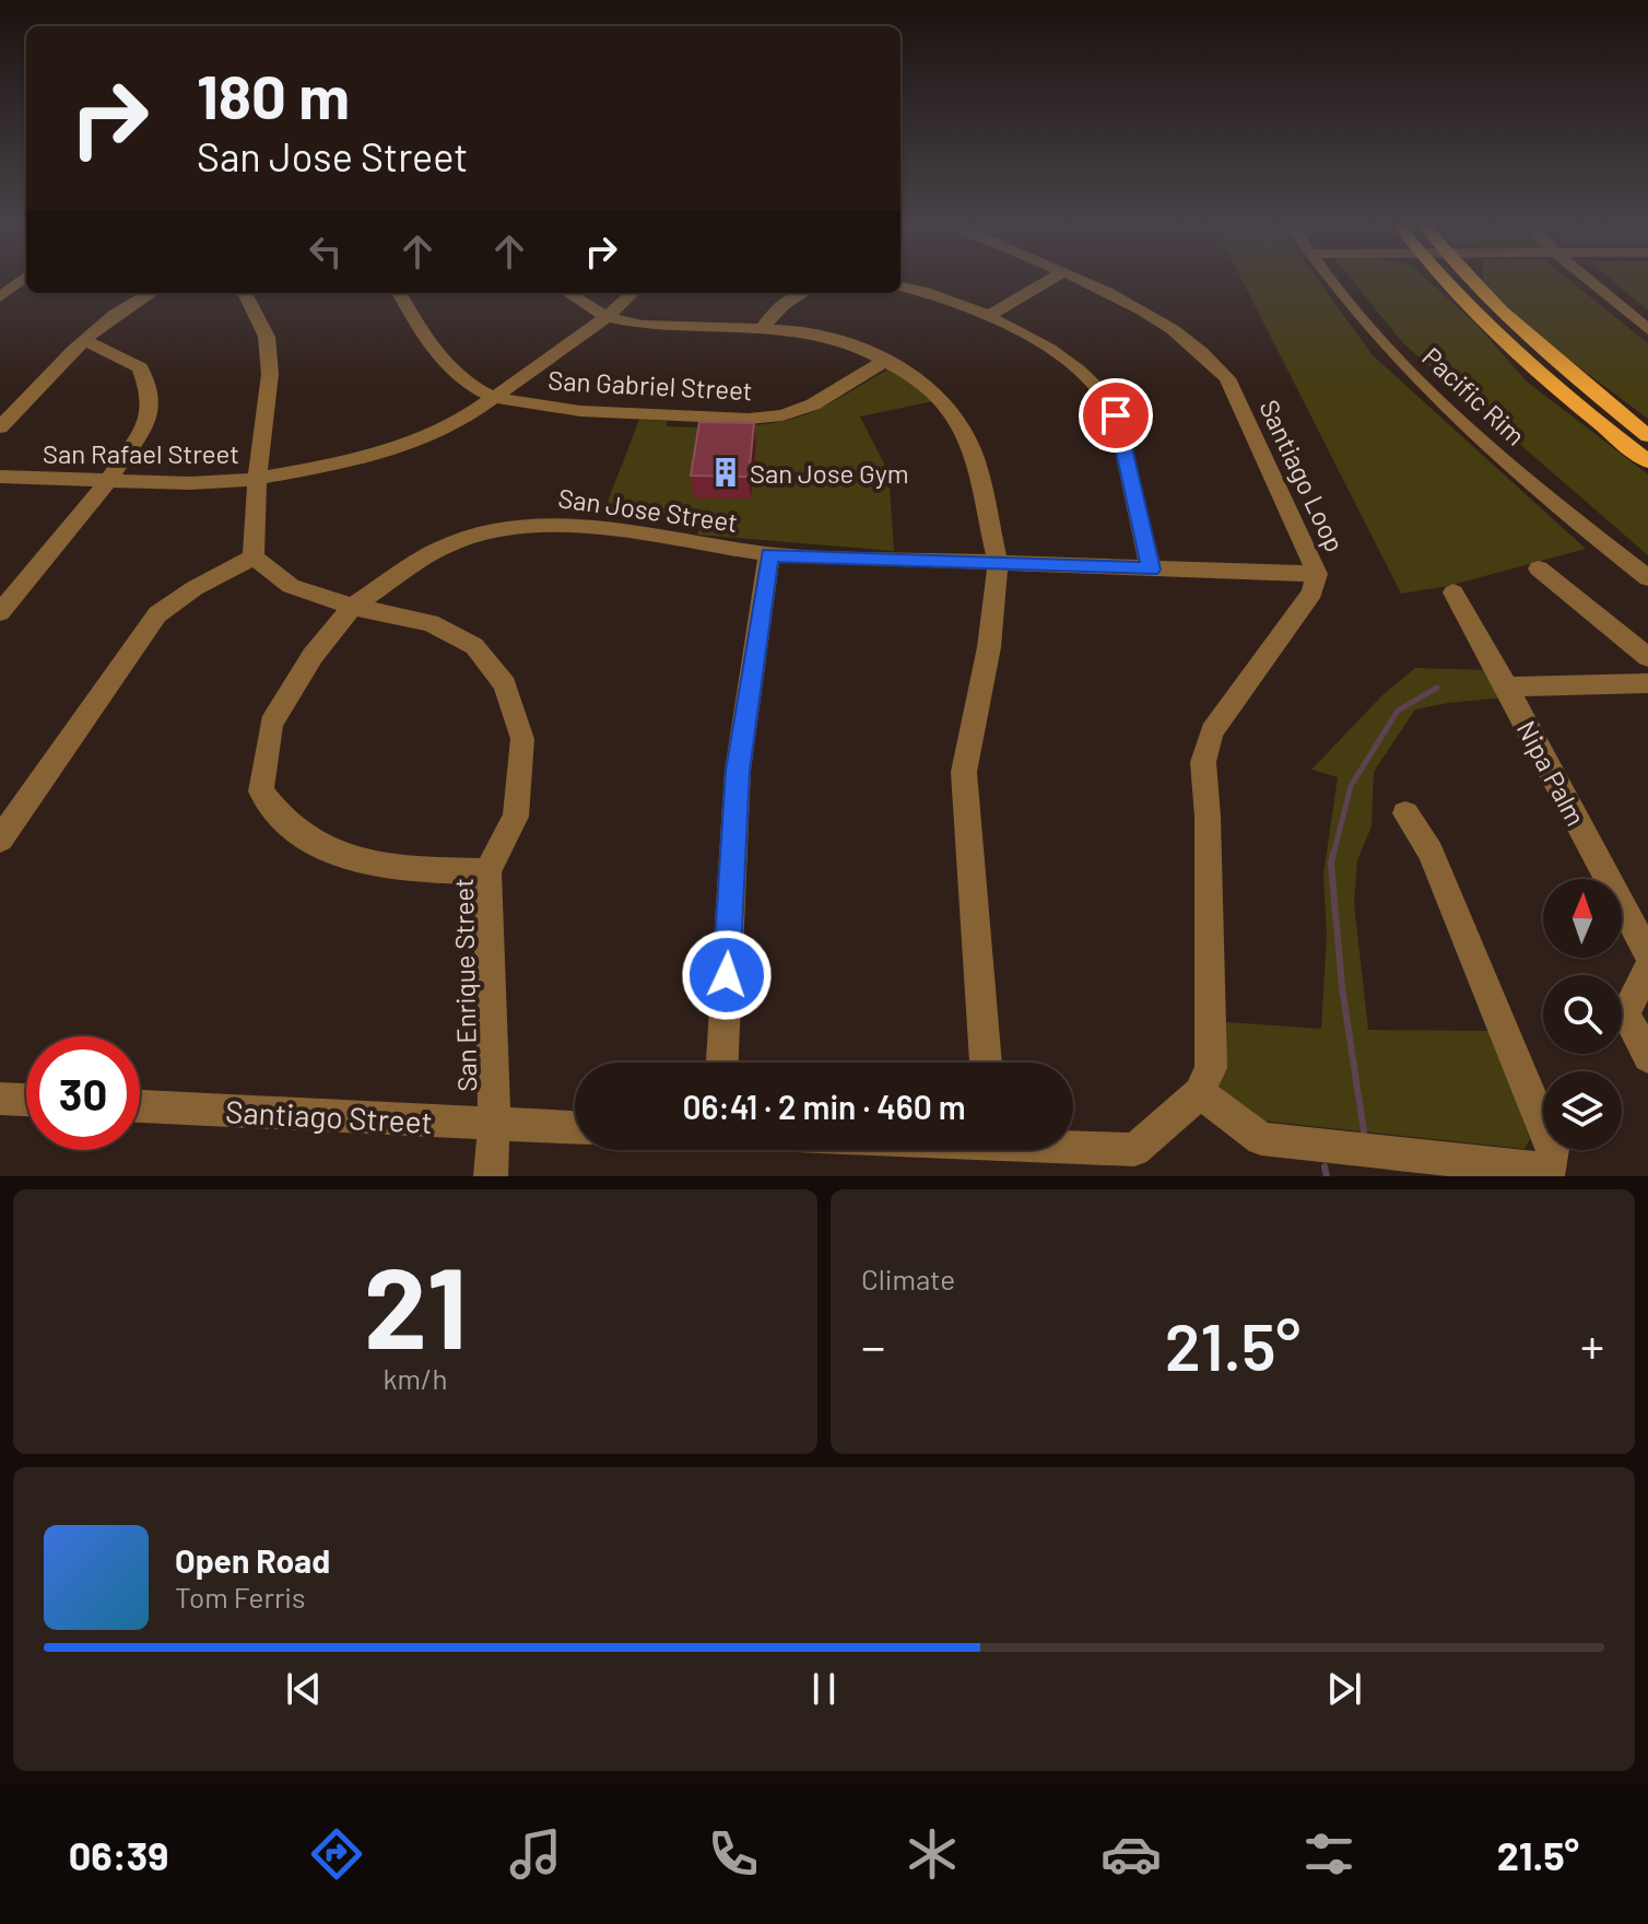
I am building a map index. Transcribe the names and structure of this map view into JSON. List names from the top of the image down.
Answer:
{
  "streets": {
    "street": [
      "San Gabriel Street",
      "Pacific Rim",
      "San Rafael Street",
      "Santiago Loop",
      "San Jose Street",
      "Nipa Palm",
      "San Enrique Street",
      "Santiago Street"
    ]
  },
  "crossings": [
    ["San Gabriel Street", "San Rafael Street"],
    ["Santiago Loop", "San Jose Street"],
    ["San Jose Street", "San Enrique Street"],
    ["San Enrique Street", "Santiago Street"]
  ],
  "places": {
    "building": ["San Jose Gym"]
  },
  "north": "top",
  "page": {
    "turn": ["180 m", "San Jose Street"],
    "limit": "30",
    "trip": "06:41 · 2 min · 460 m",
    "tile": [
      ["21", "km/h"],
      "Climate"
    ],
    "heat": ["−", "21.5°", "+"],
    "song": ["Open Road", "Tom Ferris"],
    "tabs": ["06:39", "21.5°"]
  }
}
